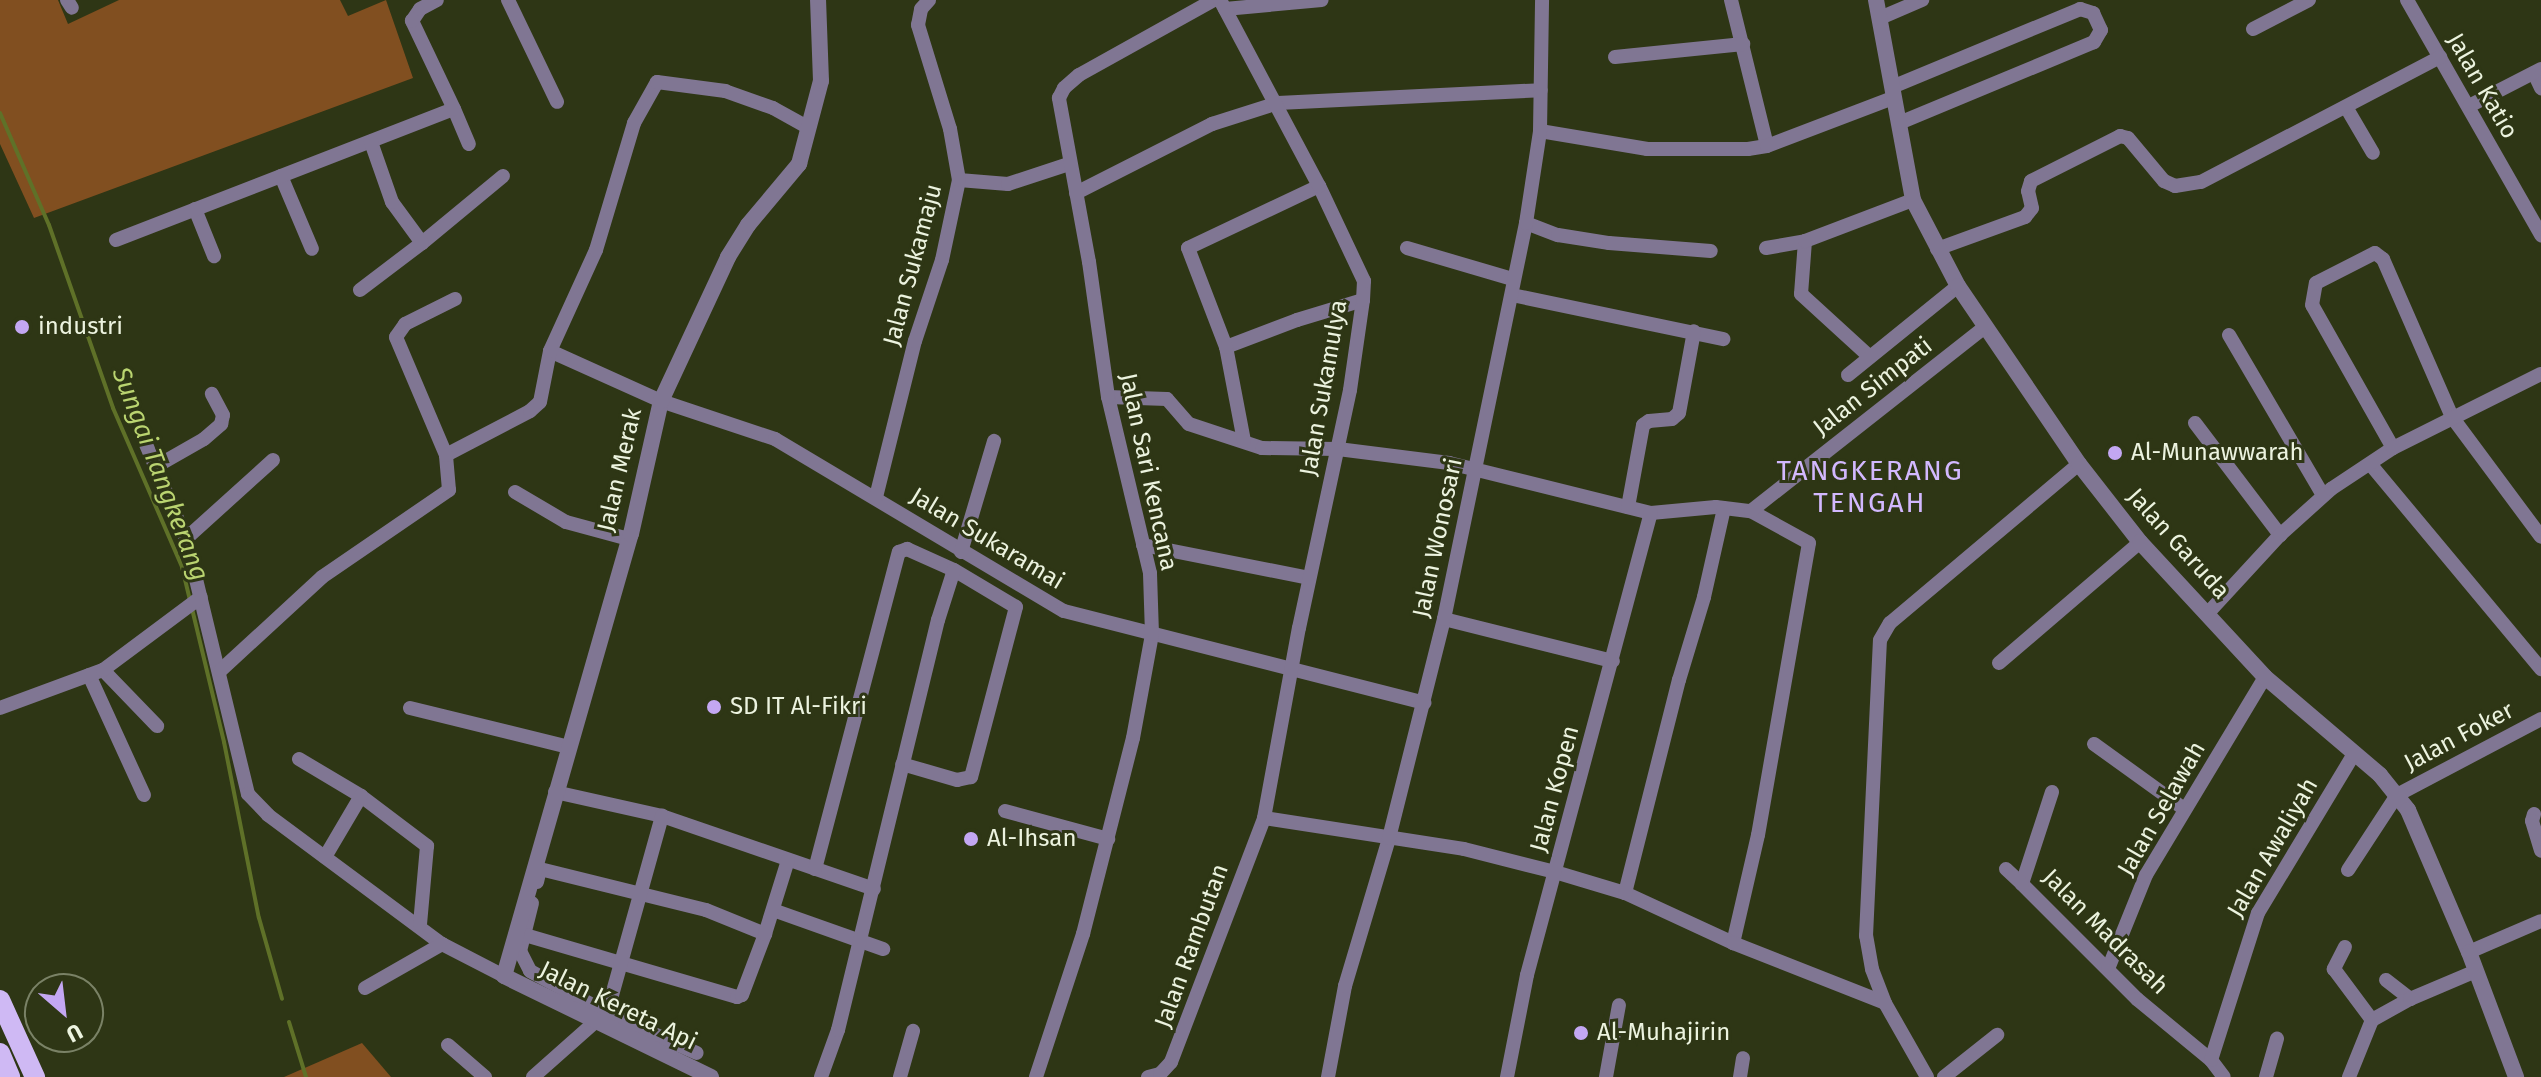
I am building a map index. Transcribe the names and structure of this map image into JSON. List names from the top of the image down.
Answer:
{
  "streets": {
    "street": [
      "Jalan Katio",
      "Jalan Sukamaju",
      "Jalan Simpati",
      "Jalan Sukamulya",
      "Jalan Merak",
      "Jalan Sari Kencana",
      "Jalan Wonosari",
      "Jalan Sukaramai",
      "Jalan Garuda",
      "Jalan Foker",
      "Jalan Kopen",
      "Jalan Selawah",
      "Jalan Awaliyah",
      "Jalan Madrasah",
      "Jalan Rambutan",
      "Jalan Kereta Api"
    ]
  },
  "crossings": [
    ["Jalan Sukamaju", "Jalan Sukaramai"],
    ["Jalan Simpati", "Jalan Garuda"],
    ["Jalan Sukamulya", "Jalan Sari Kencana"],
    ["Jalan Sukamulya", "Jalan Sukaramai"],
    ["Jalan Sukamulya", "Jalan Rambutan"],
    ["Jalan Merak", "Jalan Sukaramai"],
    ["Jalan Merak", "Jalan Kereta Api"],
    ["Jalan Sari Kencana", "Jalan Sukaramai"],
    ["Jalan Wonosari", "Jalan Sukaramai"],
    ["Jalan Sukaramai", "Jalan Rambutan"],
    ["Jalan Garuda", "Jalan Foker"],
    ["Jalan Garuda", "Jalan Selawah"],
    ["Jalan Garuda", "Jalan Awaliyah"],
    ["Jalan Selawah", "Jalan Madrasah"],
    ["Jalan Awaliyah", "Jalan Madrasah"]
  ],
  "districts": ["TANGKERANG TENGAH"],
  "water": ["Sungai Tangkerang"],
  "places": [
    "industri",
    "Al-Munawwarah",
    "SD IT Al-Fikri",
    "Al-Ihsan",
    "Al-Muhajirin"
  ],
  "north": "bottom right"
}
